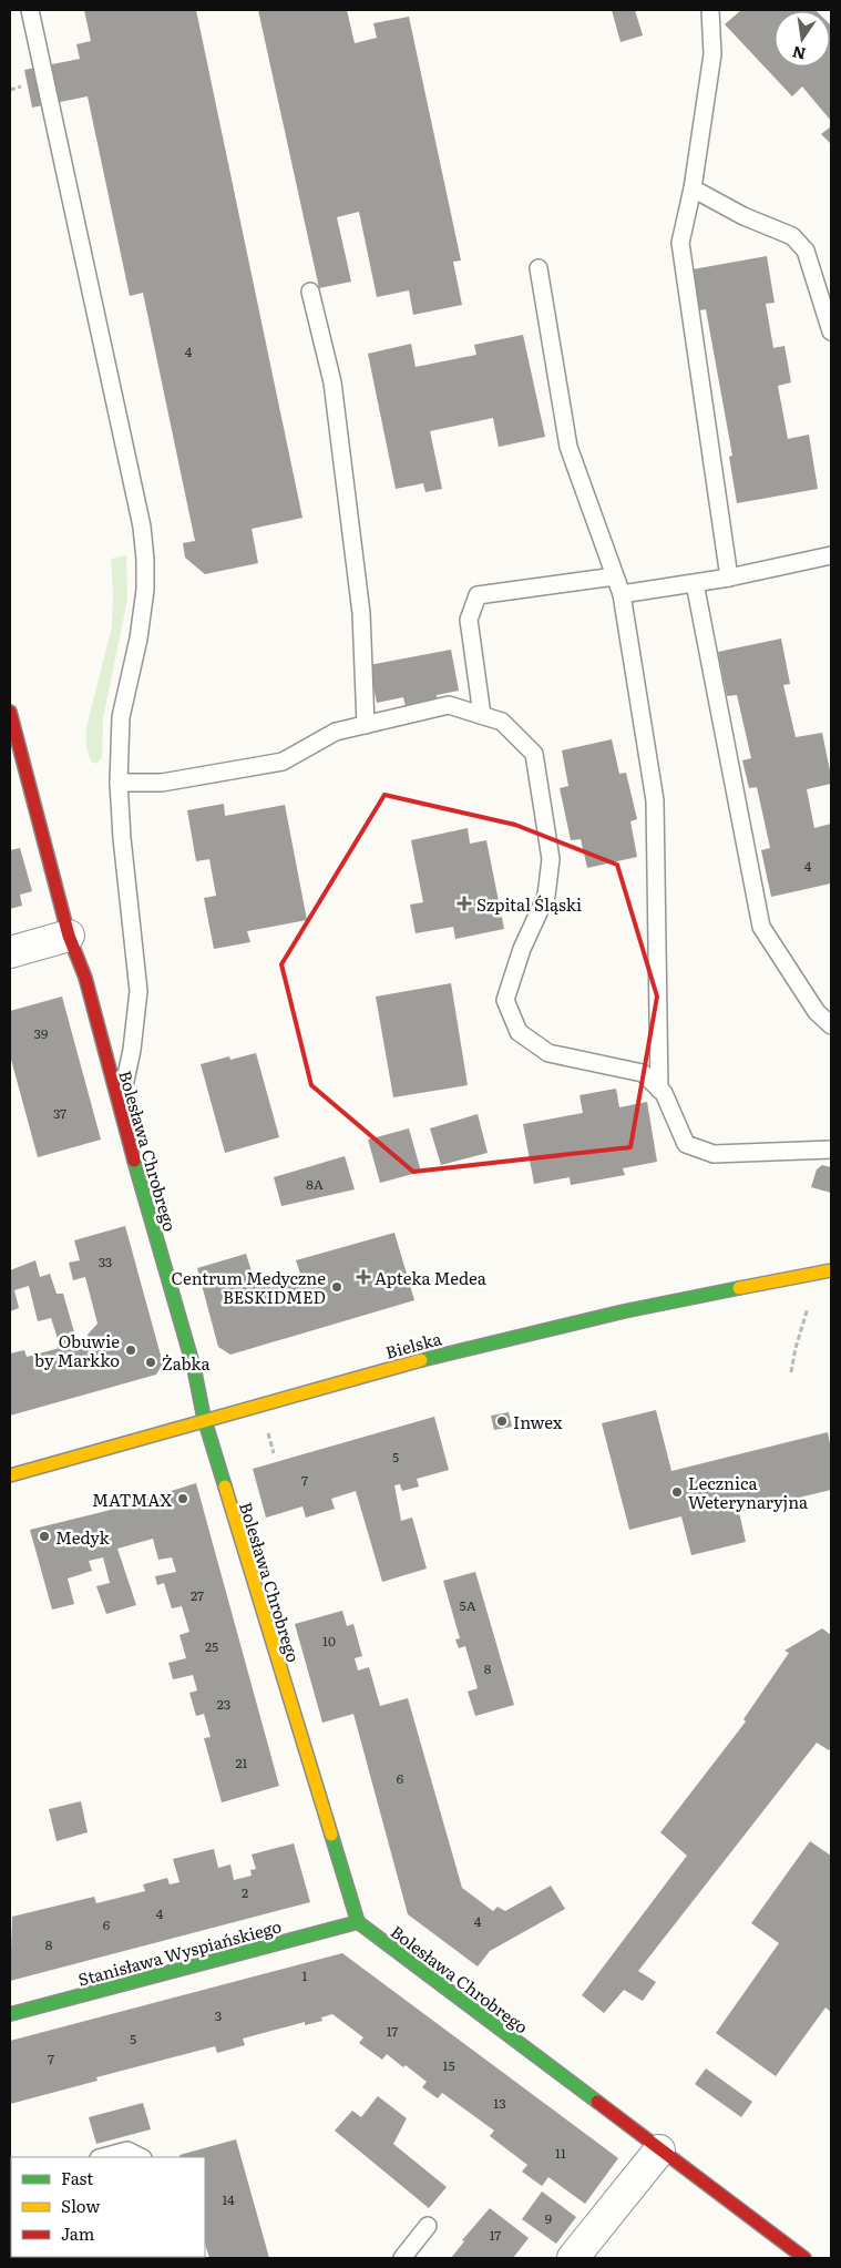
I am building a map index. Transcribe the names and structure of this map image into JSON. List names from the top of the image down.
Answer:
{
  "streets": {
    "street": ["Bolesława Chrobrego", "Bielska", "Stanisława Wyspiańskiego"]
  },
  "crossings": [
    ["Bolesława Chrobrego", "Bielska"],
    ["Bolesława Chrobrego", "Stanisława Wyspiańskiego"]
  ],
  "places": {
    "health": ["Szpital Śląski", "Apteka Medea"],
    "other": [
      "Centrum Medyczne BESKIDMED",
      "Obuwie by Markko",
      "Żabka",
      "Inwex",
      "Lecznica Weterynaryjna",
      "MATMAX",
      "Medyk"
    ]
  },
  "house_numbers": [
    "4",
    "4",
    "39",
    "37",
    "8A",
    "33",
    "5",
    "7",
    "27",
    "5A",
    "10",
    "25",
    "8",
    "23",
    "21",
    "6",
    "2",
    "4",
    "4",
    "6",
    "8",
    "1",
    "3",
    "17",
    "5",
    "7",
    "15",
    "13",
    "11",
    "14",
    "9",
    "17"
  ],
  "legend": ["Fast", "Slow", "Jam"],
  "north": "bottom"
}
